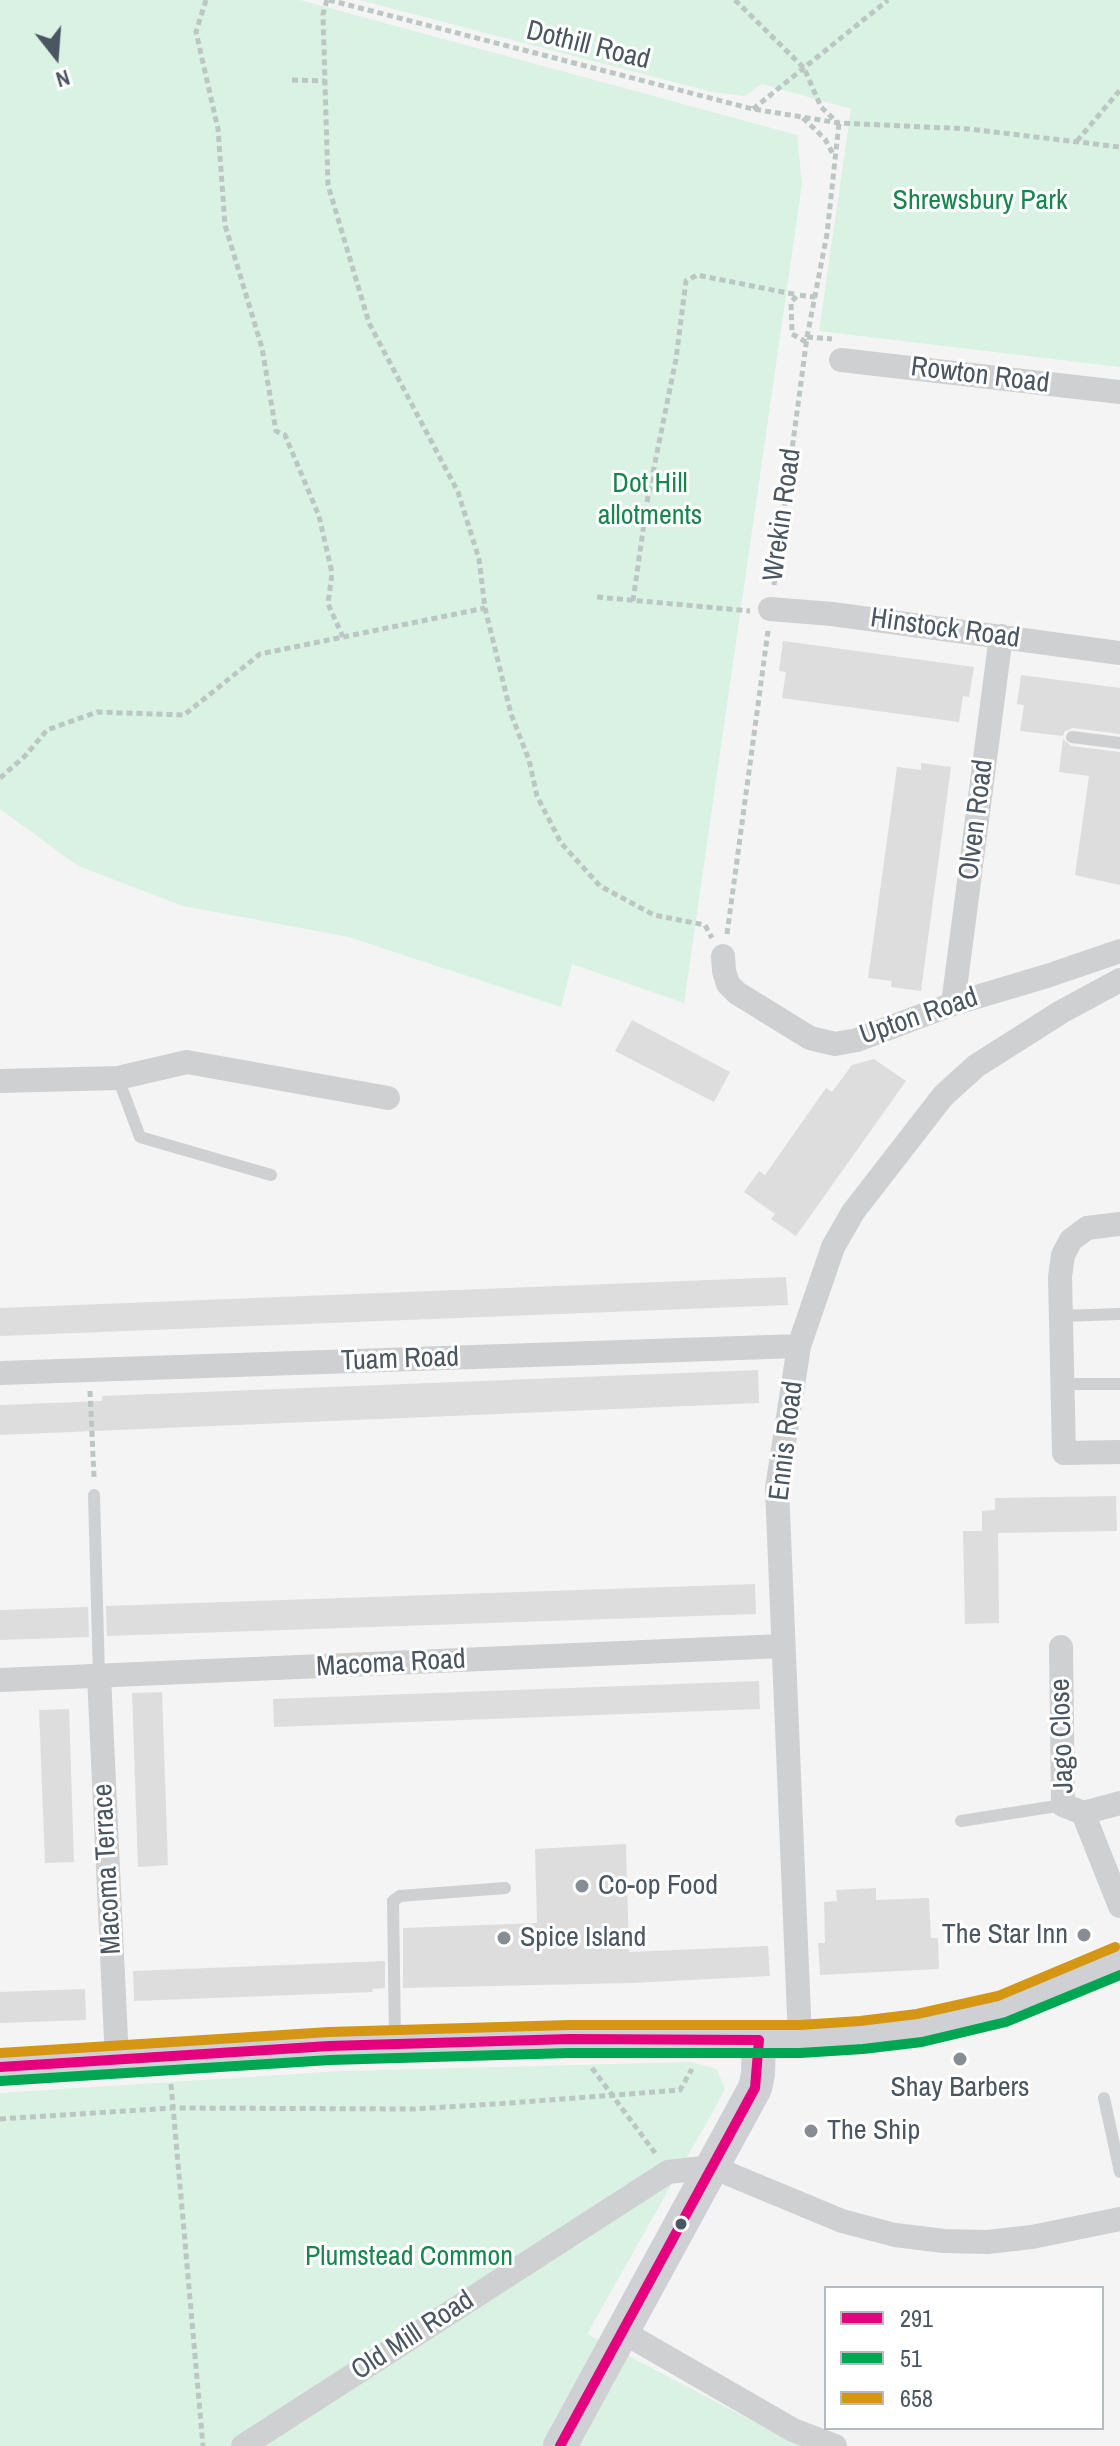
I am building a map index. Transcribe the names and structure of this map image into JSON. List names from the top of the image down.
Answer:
{
  "streets": {
    "street": [
      "Rowton Road",
      "Hinstock Road",
      "Olven Road",
      "Upton Road",
      "Tuam Road",
      "Ennis Road",
      "Macoma Road",
      "Jago Close",
      "Macoma Terrace",
      "Old Mill Road"
    ],
    "path": ["Dothill Road", "Wrekin Road"]
  },
  "crossings": [
    ["Dothill Road", "Wrekin Road"],
    ["Wrekin Road", "Hinstock Road"],
    ["Hinstock Road", "Olven Road"],
    ["Olven Road", "Upton Road"],
    ["Tuam Road", "Ennis Road"],
    ["Ennis Road", "Macoma Road"],
    ["Macoma Road", "Macoma Terrace"]
  ],
  "parks": ["Shrewsbury Park", "Dot Hill allotments", "Plumstead Common"],
  "places": [
    "Co-op Food",
    "The Star Inn",
    "Spice Island",
    "Shay Barbers",
    "The Ship"
  ],
  "lines": ["transit line 658", "transit line 51", "transit line 291"],
  "legend": ["291", "51", "658"],
  "north": "bottom"
}
